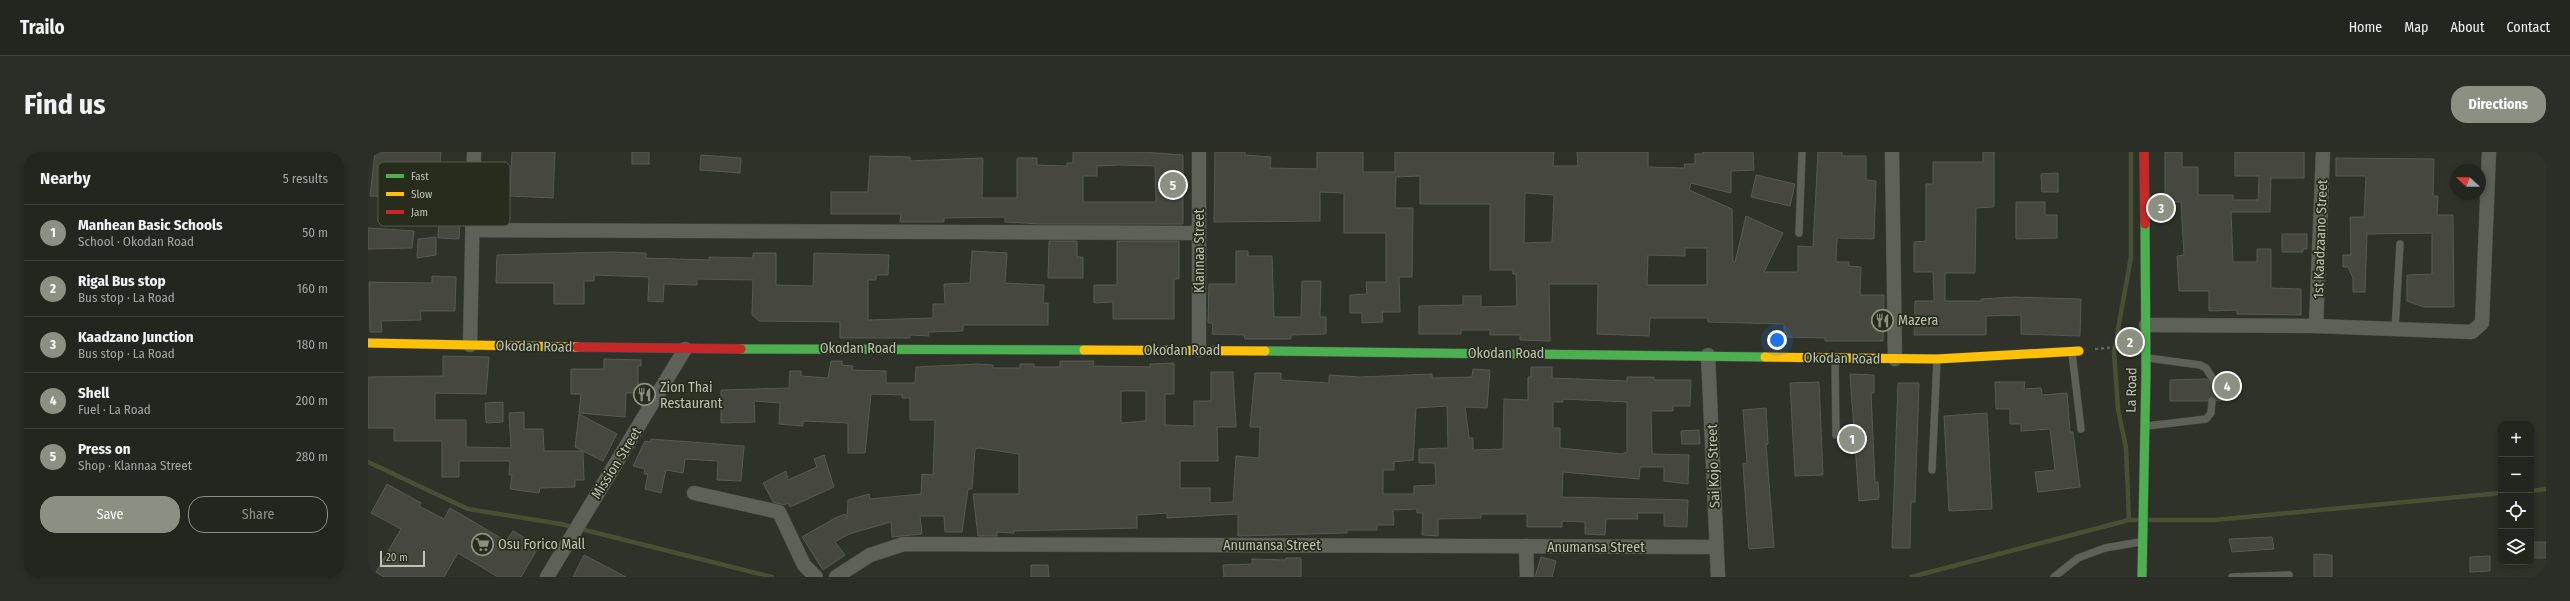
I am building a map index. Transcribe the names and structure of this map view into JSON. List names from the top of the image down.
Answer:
{
  "streets": {
    "street": [
      "1st Kaadzaano Street",
      "Klannaa Street",
      "Okodan Road",
      "La Road",
      "Mission Street",
      "Sai Kojo Street",
      "Anumansa Street"
    ]
  },
  "crossings": [
    ["Klannaa Street", "Okodan Road"],
    ["Okodan Road", "Mission Street"],
    ["Okodan Road", "Sai Kojo Street"],
    ["Sai Kojo Street", "Anumansa Street"]
  ],
  "places": {
    "restaurant": ["Mazera", "Zion Thai Restaurant"],
    "supermarket": ["Osu Forico Mall"]
  },
  "legend": ["Fast", "Slow", "Jam"],
  "scale_bar": "20 m",
  "north": "left",
  "page": {
    "header": "Trailo",
    "nav": [
      "Home",
      "Map",
      "About",
      "Contact"
    ],
    "buttons": [
      "Directions",
      ["Save", "Share"]
    ],
    "title": "Find us",
    "heading": ["Nearby", "5 results"],
    "pins": [
      "5",
      "3",
      "2",
      "4",
      "1"
    ],
    "list": [
      {
        "mark": "1",
        "name": "Manhean Basic Schools",
        "note": "School · Okodan Road",
        "value": "50 m"
      },
      {
        "mark": "2",
        "name": "Rigal Bus stop",
        "note": "Bus stop · La Road",
        "value": "160 m"
      },
      {
        "mark": "3",
        "name": "Kaadzano Junction",
        "note": "Bus stop · La Road",
        "value": "180 m"
      },
      {
        "mark": "4",
        "name": "Shell",
        "note": "Fuel · La Road",
        "value": "200 m"
      },
      {
        "mark": "5",
        "name": "Press on",
        "note": "Shop · Klannaa Street",
        "value": "280 m"
      }
    ],
    "map_buttons": ["+", "−"],
    "scale": "20 m"
  }
}
